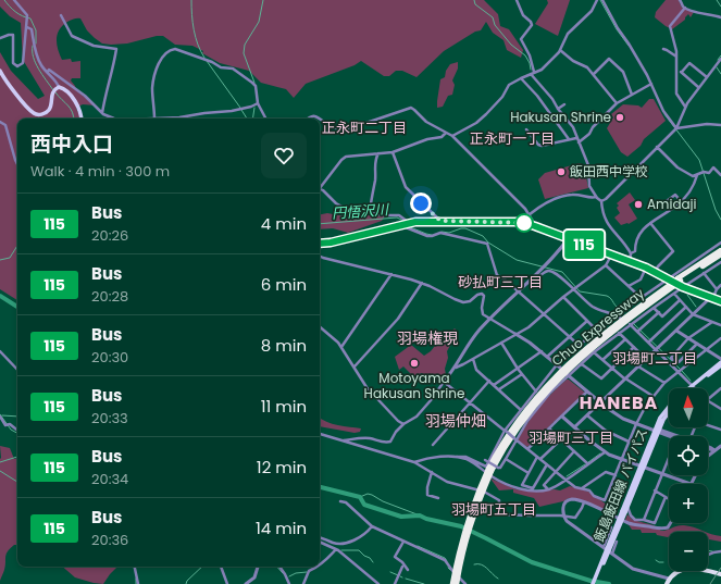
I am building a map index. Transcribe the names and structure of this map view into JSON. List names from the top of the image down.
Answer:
{
  "streets": {
    "highway": ["Chuo Expressway"],
    "main road": ["飯島飯田線 バイパス"]
  },
  "districts": [
    "正永町二丁目",
    "正永町一丁目",
    "砂払町三丁目",
    "羽場権現",
    "羽場町二丁目",
    "HANEBA",
    "羽場仲畑",
    "羽場町三丁目",
    "羽場町五丁目"
  ],
  "water": ["円悟沢川"],
  "places": [
    "Hakusan Shrine",
    "飯田西中学校",
    "Amidaji",
    "Motoyama Hakusan Shrine"
  ],
  "lines": ["bus line 115"],
  "north": "top",
  "page": {
    "on_map": "115",
    "heading": ["西中入口", "Walk · 4 min · 300 m"],
    "list": [
      {
        "mark": "115",
        "name": "Bus",
        "note": "20:26",
        "value": "4 min"
      },
      {
        "mark": "115",
        "name": "Bus",
        "note": "20:28",
        "value": "6 min"
      },
      {
        "mark": "115",
        "name": "Bus",
        "note": "20:30",
        "value": "8 min"
      },
      {
        "mark": "115",
        "name": "Bus",
        "note": "20:33",
        "value": "11 min"
      },
      {
        "mark": "115",
        "name": "Bus",
        "note": "20:34",
        "value": "12 min"
      },
      {
        "mark": "115",
        "name": "Bus",
        "note": "20:36",
        "value": "14 min"
      }
    ],
    "map_buttons": ["+", "−"]
  }
}
